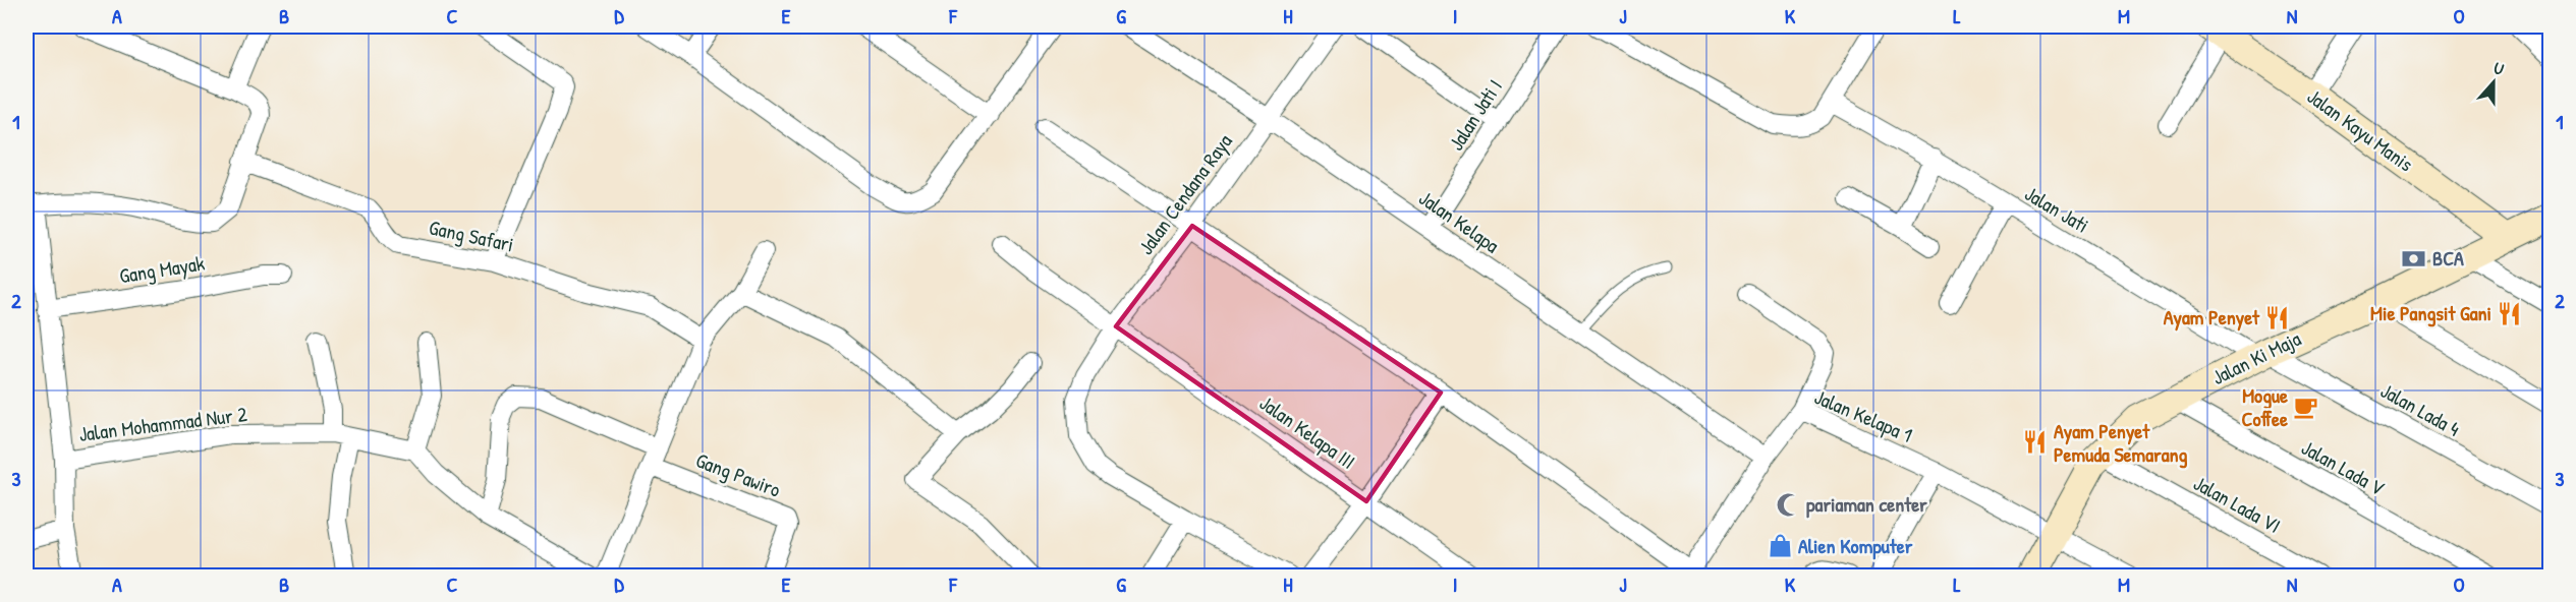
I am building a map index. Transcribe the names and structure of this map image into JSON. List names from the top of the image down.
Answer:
{
  "streets": {
    "main road": ["Jalan Kayu Manis", "Jalan Ki Maja"],
    "street": [
      "Jalan Jati I",
      "Jalan Cendana Raya",
      "Jalan Jati",
      "Jalan Kelapa",
      "Gang Safari",
      "Gang Mayak",
      "Jalan Lada 4",
      "Jalan Kelapa 1",
      "Jalan Mohammad Nur 2",
      "Jalan Kelapa III",
      "Jalan Lada V",
      "Gang Pawiro",
      "Jalan Lada VI"
    ]
  },
  "crossings": [
    ["Jalan Jati I", "Jalan Kelapa"],
    ["Jalan Kayu Manis", "Jalan Ki Maja"],
    ["Jalan Cendana Raya", "Jalan Kelapa"],
    ["Jalan Cendana Raya", "Jalan Kelapa III"],
    ["Jalan Jati", "Jalan Ki Maja"],
    ["Jalan Jati", "Jalan Lada 4"],
    ["Jalan Kelapa", "Jalan Kelapa 1"],
    ["Jalan Ki Maja", "Jalan Lada 4"],
    ["Jalan Ki Maja", "Jalan Kelapa 1"],
    ["Jalan Ki Maja", "Jalan Lada V"],
    ["Jalan Ki Maja", "Jalan Lada VI"]
  ],
  "places": {
    "bank": ["BCA"],
    "restaurant": ["Mie Pangsit Gani", "Ayam Penyet", "Ayam Penyet Pemuda Semarang"],
    "cafe": ["Mogue Coffee"],
    "mosque": ["pariaman center"],
    "shop": ["Alien Komputer"]
  },
  "north": "top",
  "grid": {
    "columns": [
      "A",
      "B",
      "C",
      "D",
      "E",
      "F",
      "G",
      "H",
      "I",
      "J",
      "K",
      "L",
      "M",
      "N",
      "O"
    ],
    "rows": ["1", "2", "3"]
  }
}
